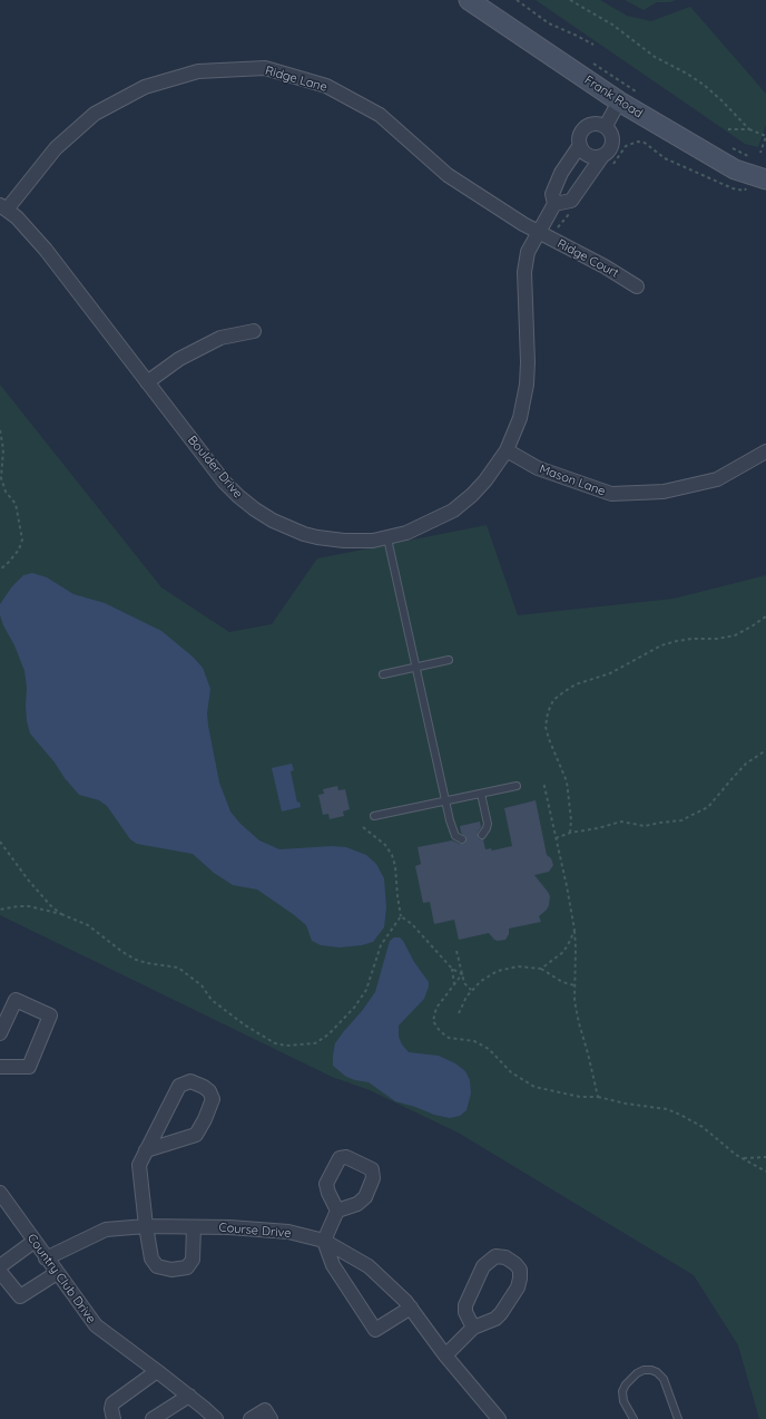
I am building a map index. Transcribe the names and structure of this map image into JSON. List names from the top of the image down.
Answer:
{
  "streets": {
    "street": [
      "Ridge Lane",
      "Frank Road",
      "Ridge Court",
      "Boulder Drive",
      "Mason Lane",
      "Course Drive",
      "Country Club Drive"
    ]
  },
  "crossings": [
    ["Ridge Lane", "Ridge Court"],
    ["Ridge Lane", "Boulder Drive"],
    ["Ridge Court", "Boulder Drive"],
    ["Boulder Drive", "Mason Lane"],
    ["Course Drive", "Country Club Drive"]
  ]
}
